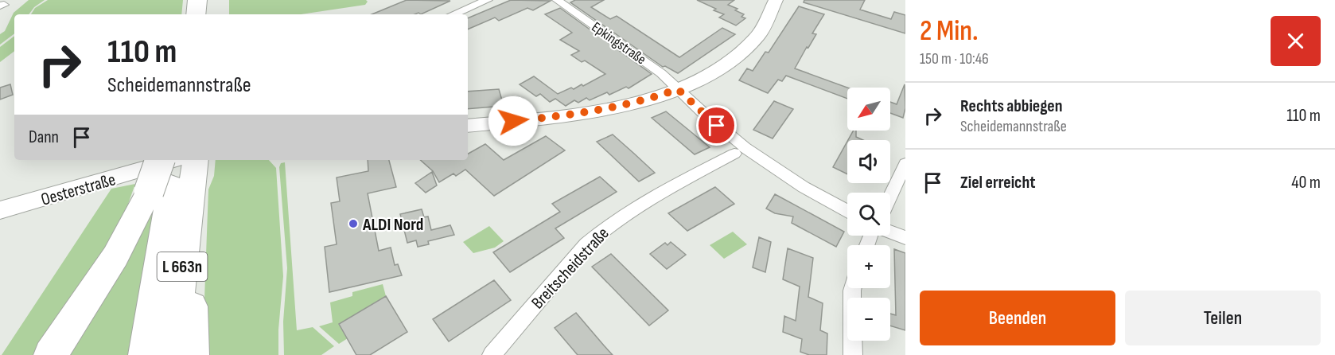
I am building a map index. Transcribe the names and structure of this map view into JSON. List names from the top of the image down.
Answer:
{
  "streets": {
    "highway": ["L 663n"],
    "street": ["Epkingstraße", "Oesterstraße", "Breitscheidstraße"]
  },
  "crossings": [
    ["Oesterstraße", "L 663n"]
  ],
  "places": ["ALDI Nord"],
  "north": "bottom left",
  "page": {
    "heading": ["2 Min.", "150 m · 10:46"],
    "turn": ["110 m", "Scheidemannstraße"],
    "list": [
      {
        "name": "Rechts abbiegen",
        "note": "Scheidemannstraße",
        "value": "110 m"
      },
      {
        "name": "Ziel erreicht",
        "value": "40 m"
      }
    ],
    "map_buttons": ["+", "−"],
    "then": "Dann",
    "buttons": ["Beenden", "Teilen"]
  }
}
